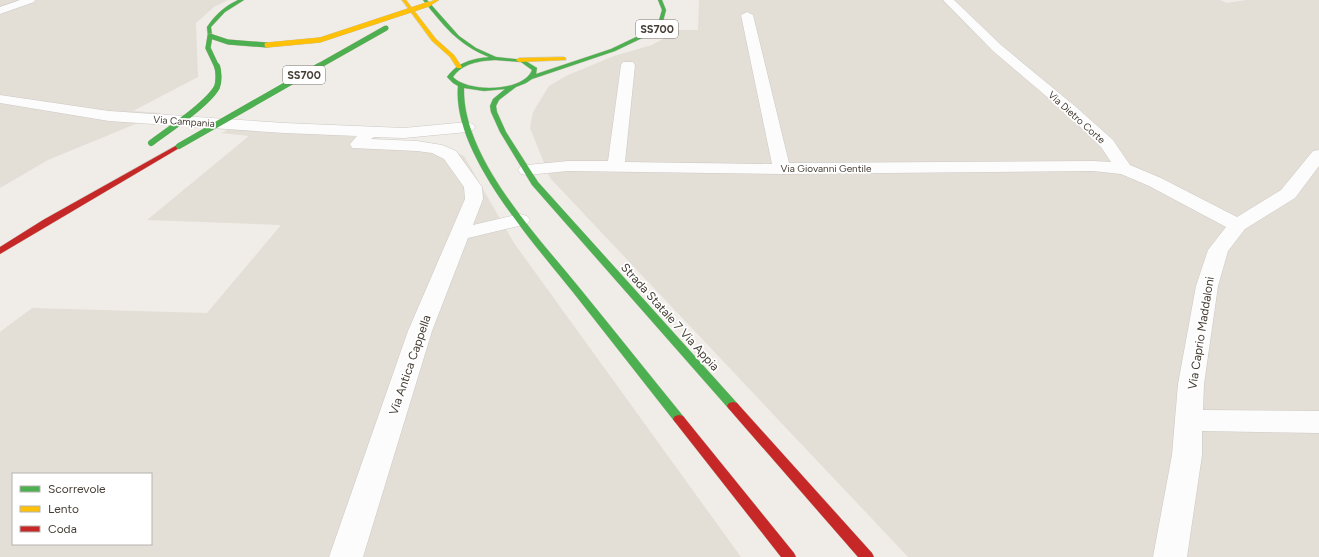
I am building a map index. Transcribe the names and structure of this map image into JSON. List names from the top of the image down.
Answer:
{
  "streets": {
    "main road": ["SS700", "Strada Statale 7 Via Appia"],
    "street": [
      "Via Dietro Corte",
      "Via Campania",
      "Via Giovanni Gentile",
      "Via Caprio Maddaloni",
      "Via Antica Cappella"
    ]
  },
  "crossings": [
    ["SS700", "Strada Statale 7 Via Appia"],
    ["Via Dietro Corte", "Via Giovanni Gentile"],
    ["Via Giovanni Gentile", "Strada Statale 7 Via Appia"]
  ],
  "legend": ["Scorrevole", "Lento", "Coda"]
}
